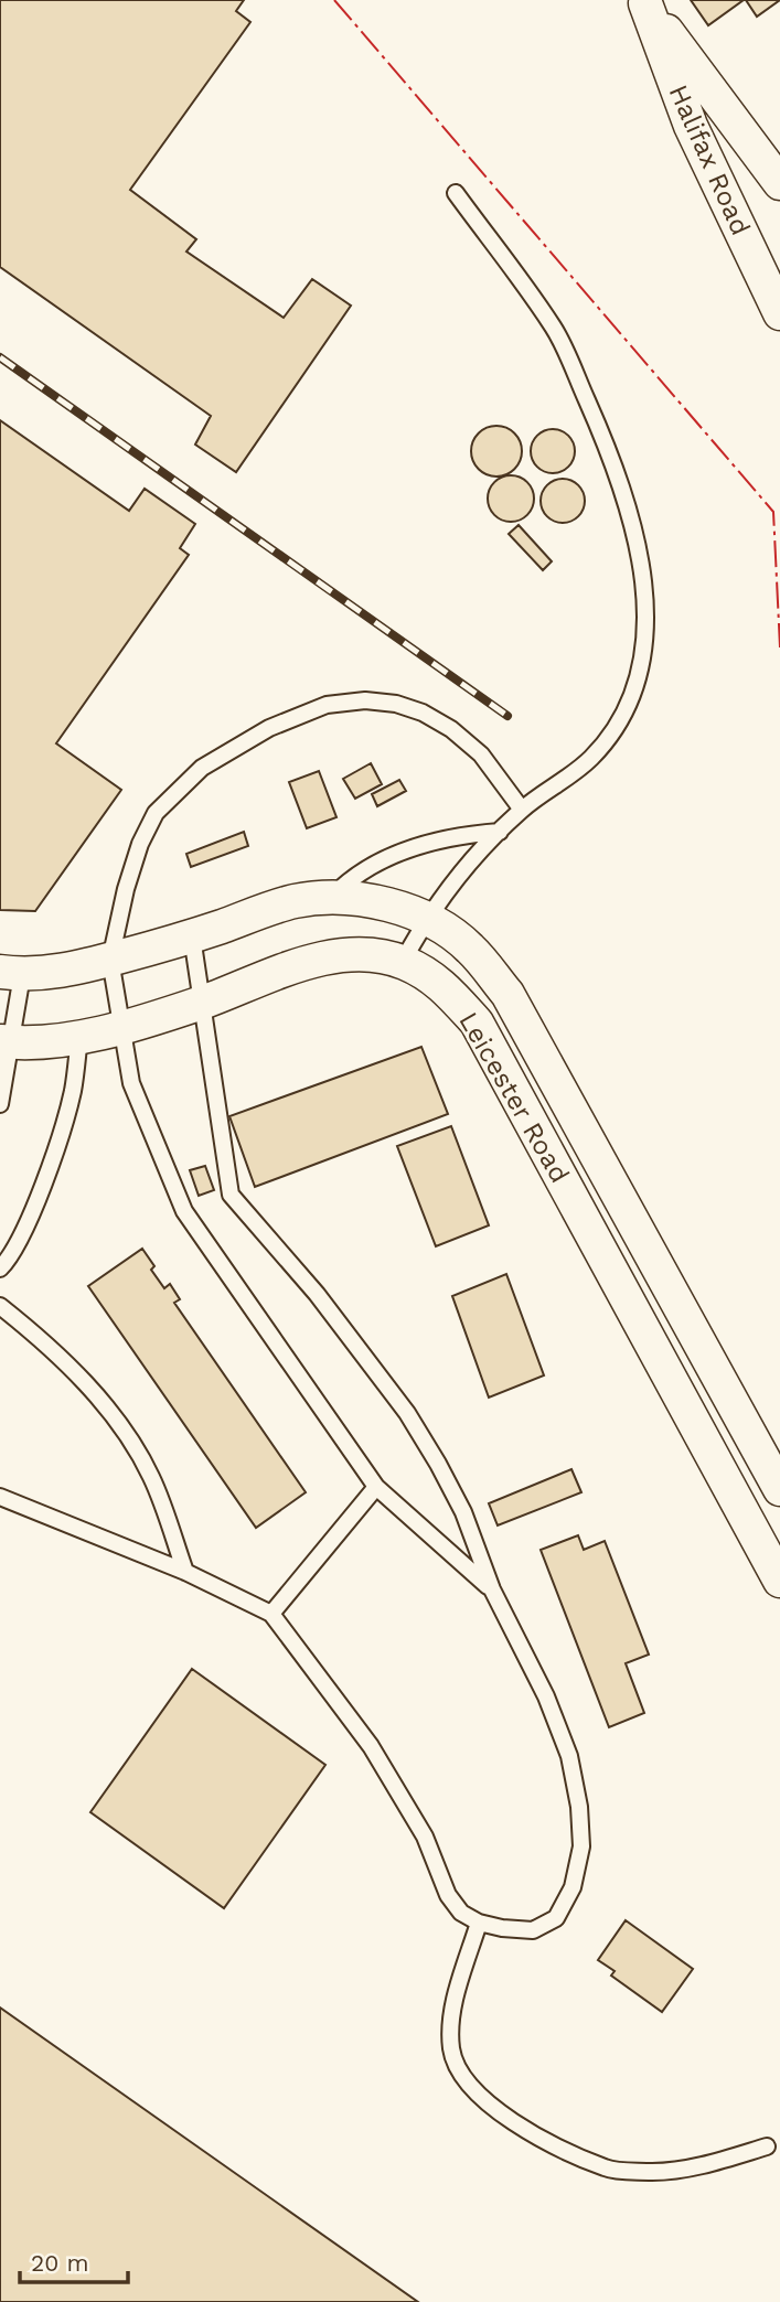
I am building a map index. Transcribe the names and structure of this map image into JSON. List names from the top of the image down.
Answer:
{
  "streets": {
    "street": ["Halifax Road", "Leicester Road"]
  },
  "scale_bar": "20 m"
}
